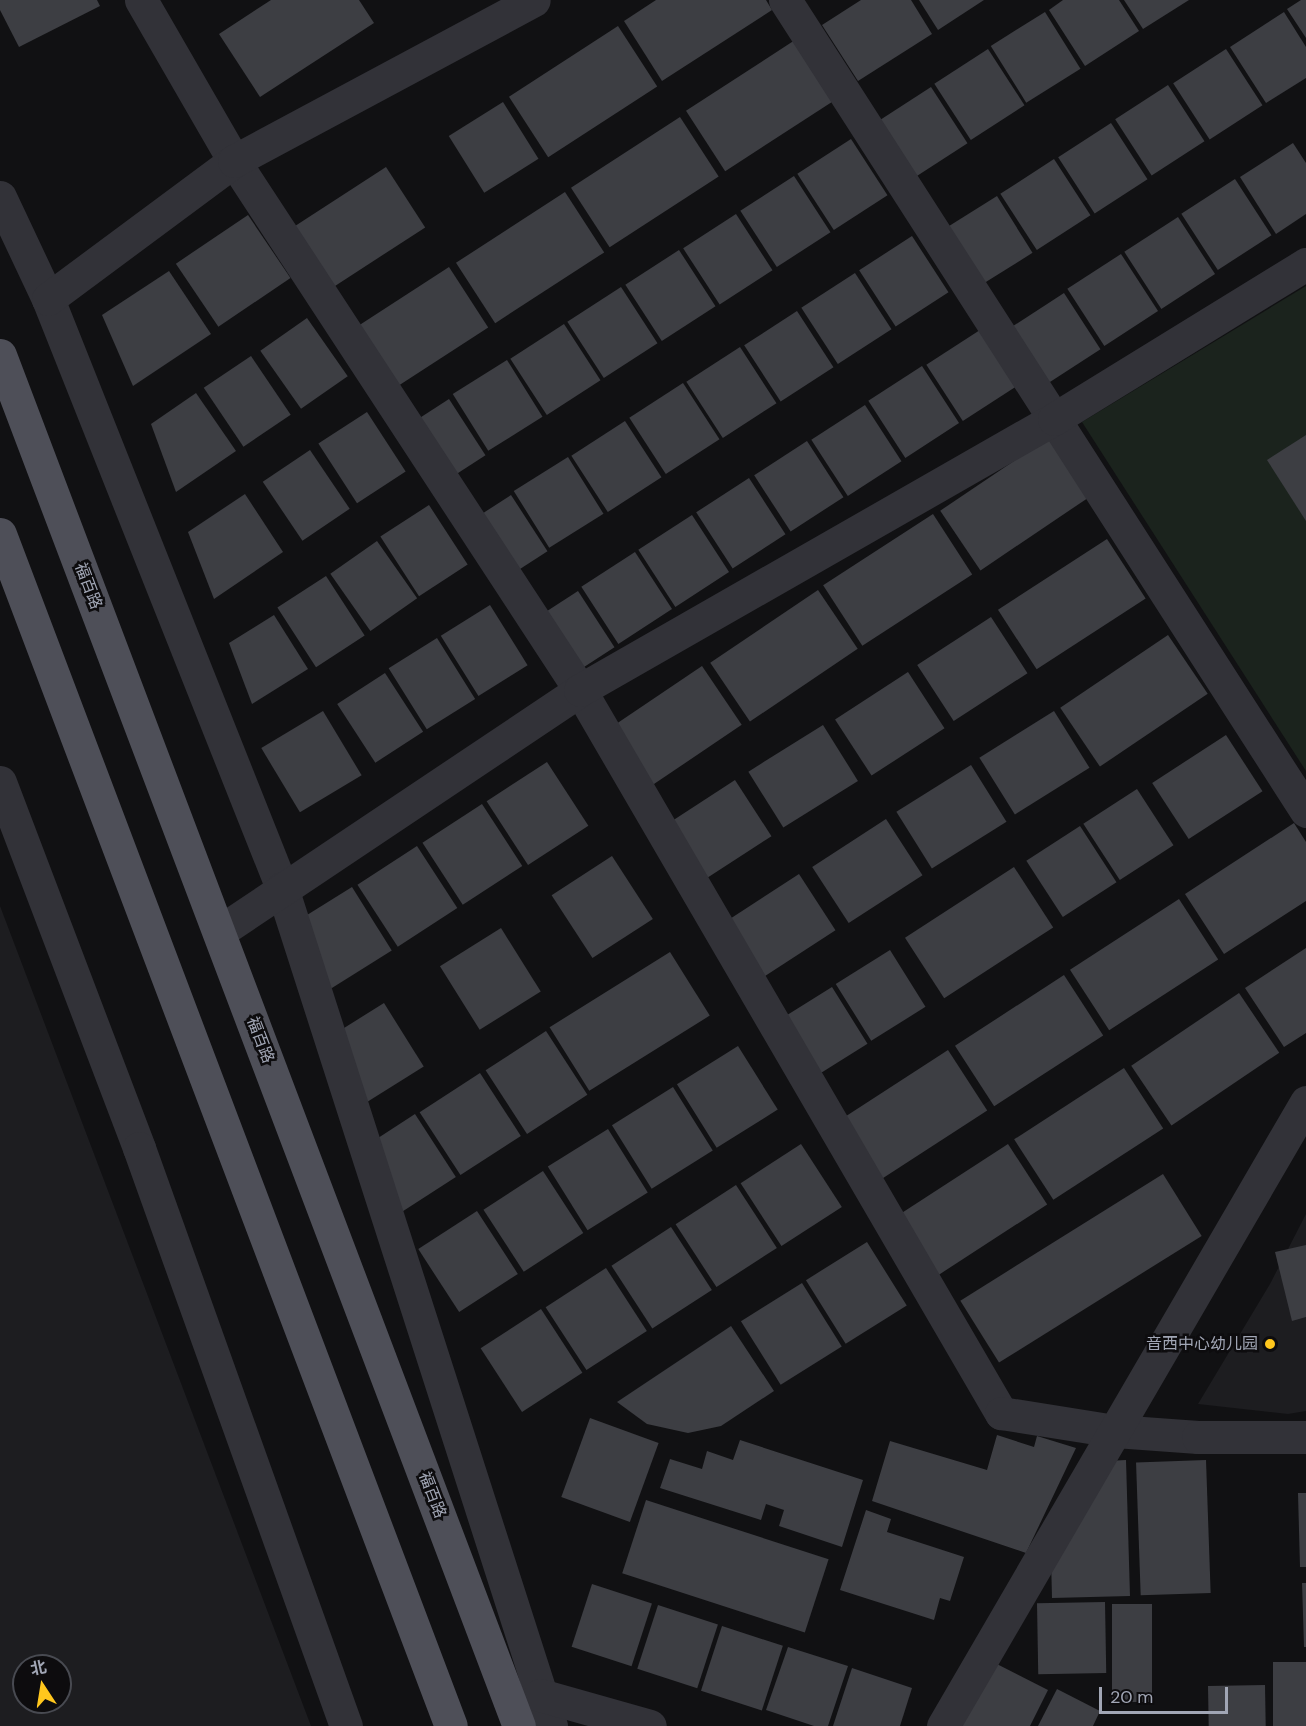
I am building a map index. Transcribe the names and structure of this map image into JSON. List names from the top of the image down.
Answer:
{
  "streets": {
    "main road": ["福百路"]
  },
  "places": ["音西中心幼儿园"],
  "scale_bar": "20 m",
  "north": "top"
}
